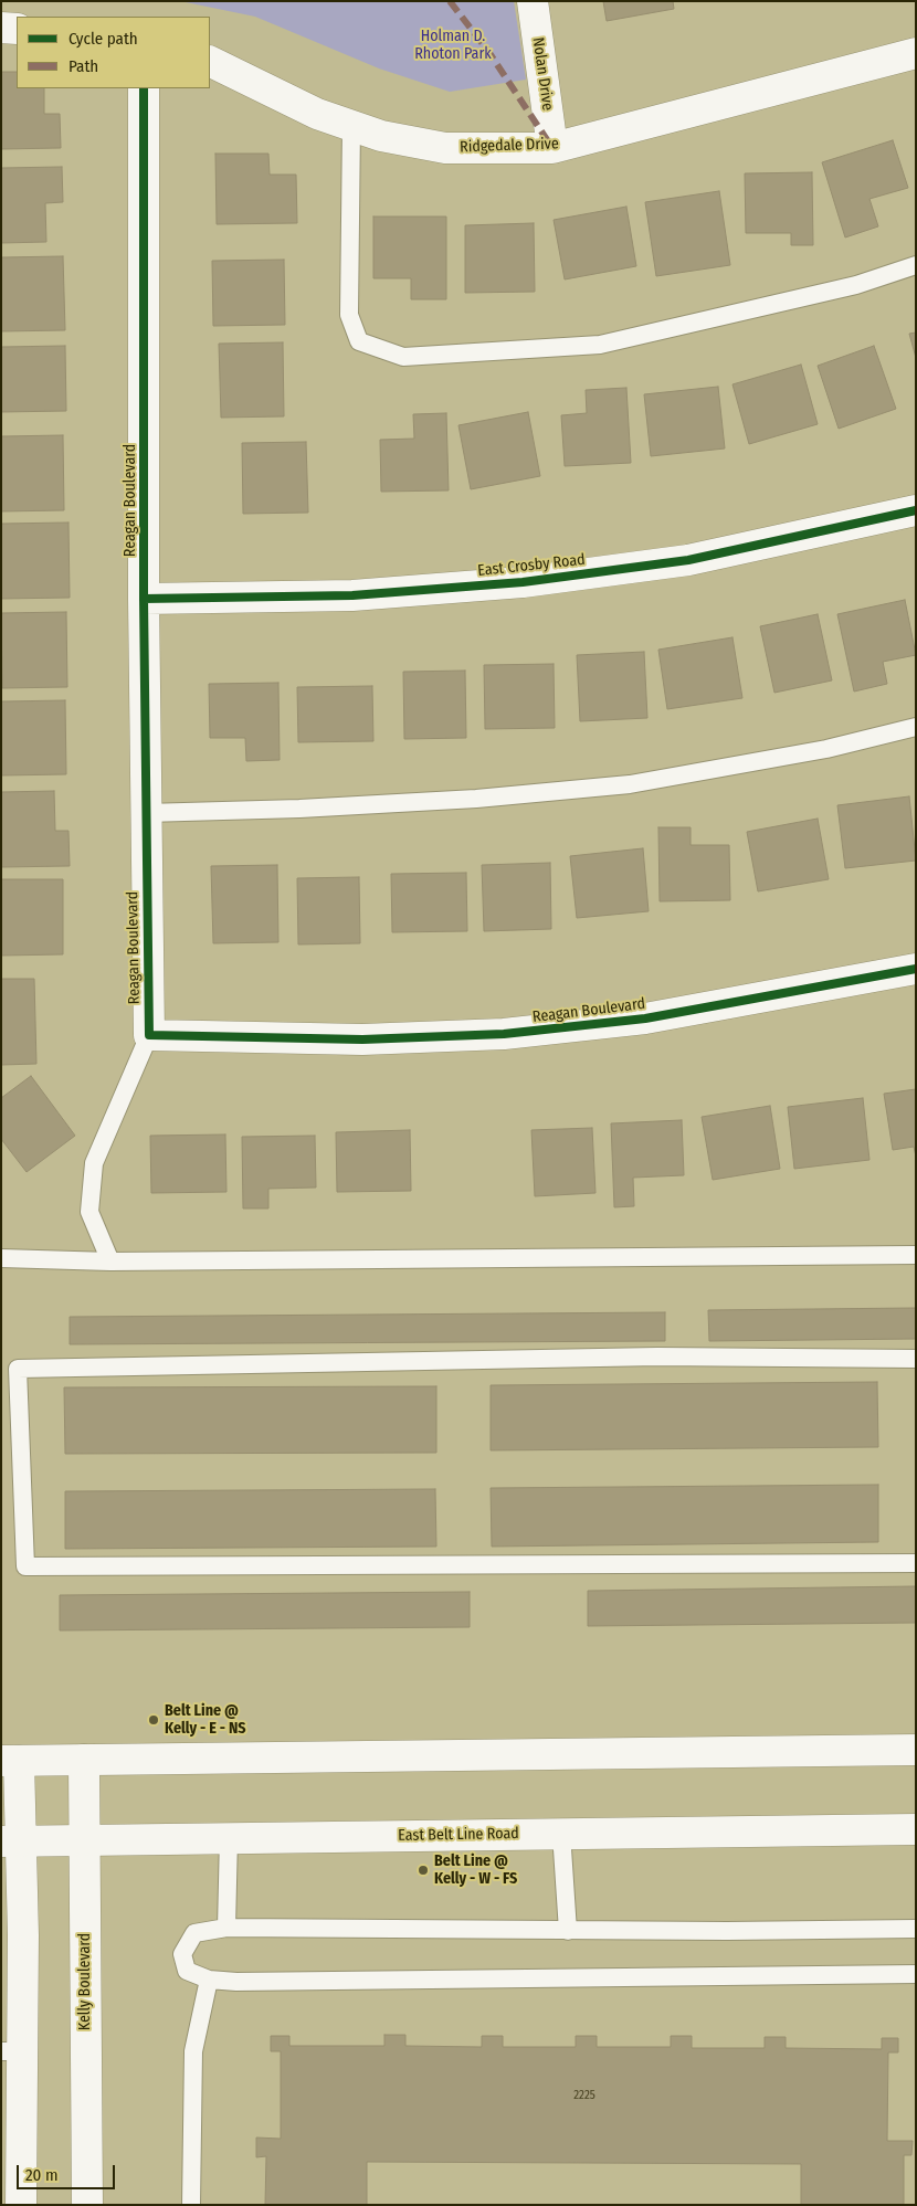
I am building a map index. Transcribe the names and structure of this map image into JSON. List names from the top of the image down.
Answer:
{
  "streets": {
    "street": [
      "Nolan Drive",
      "Ridgedale Drive",
      "Reagan Boulevard",
      "East Crosby Road",
      "East Belt Line Road",
      "Kelly Boulevard"
    ]
  },
  "crossings": [
    ["Nolan Drive", "Ridgedale Drive"],
    ["Reagan Boulevard", "East Crosby Road"],
    ["East Belt Line Road", "Kelly Boulevard"]
  ],
  "parks": ["Holman D. Rhoton Park"],
  "places": ["Belt Line @ Kelly - E - NS", "Belt Line @ Kelly - W - FS"],
  "house_numbers": ["2225"],
  "legend": ["Cycle path", "Path"],
  "scale_bar": "20 m"
}
